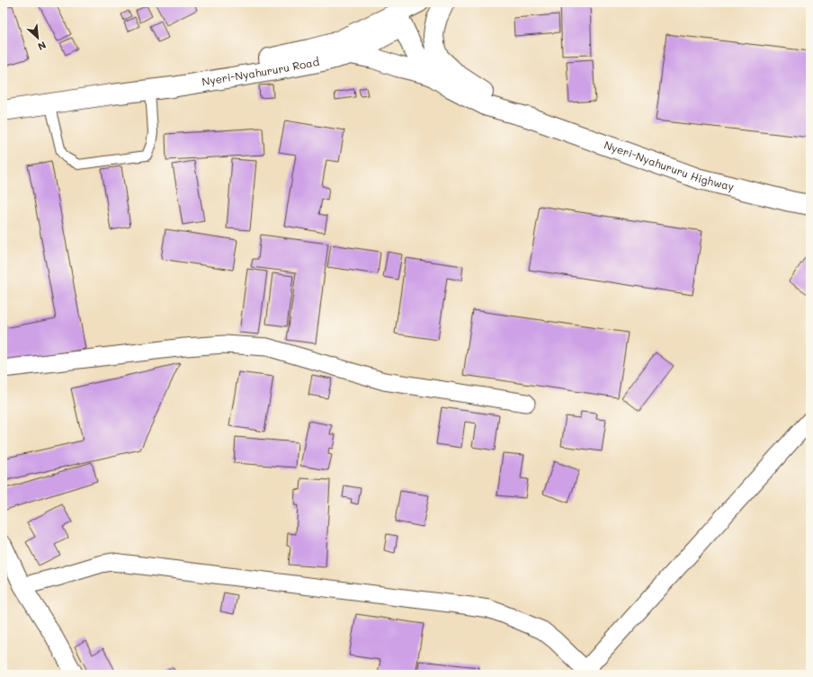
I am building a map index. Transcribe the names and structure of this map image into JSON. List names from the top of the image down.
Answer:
{
  "streets": {
    "main road": ["Nyeri-Nyahururu Road", "Nyeri-Nyahururu Highway"]
  },
  "crossings": [
    ["Nyeri-Nyahururu Road", "Nyeri-Nyahururu Highway"]
  ],
  "north": "bottom right"
}
